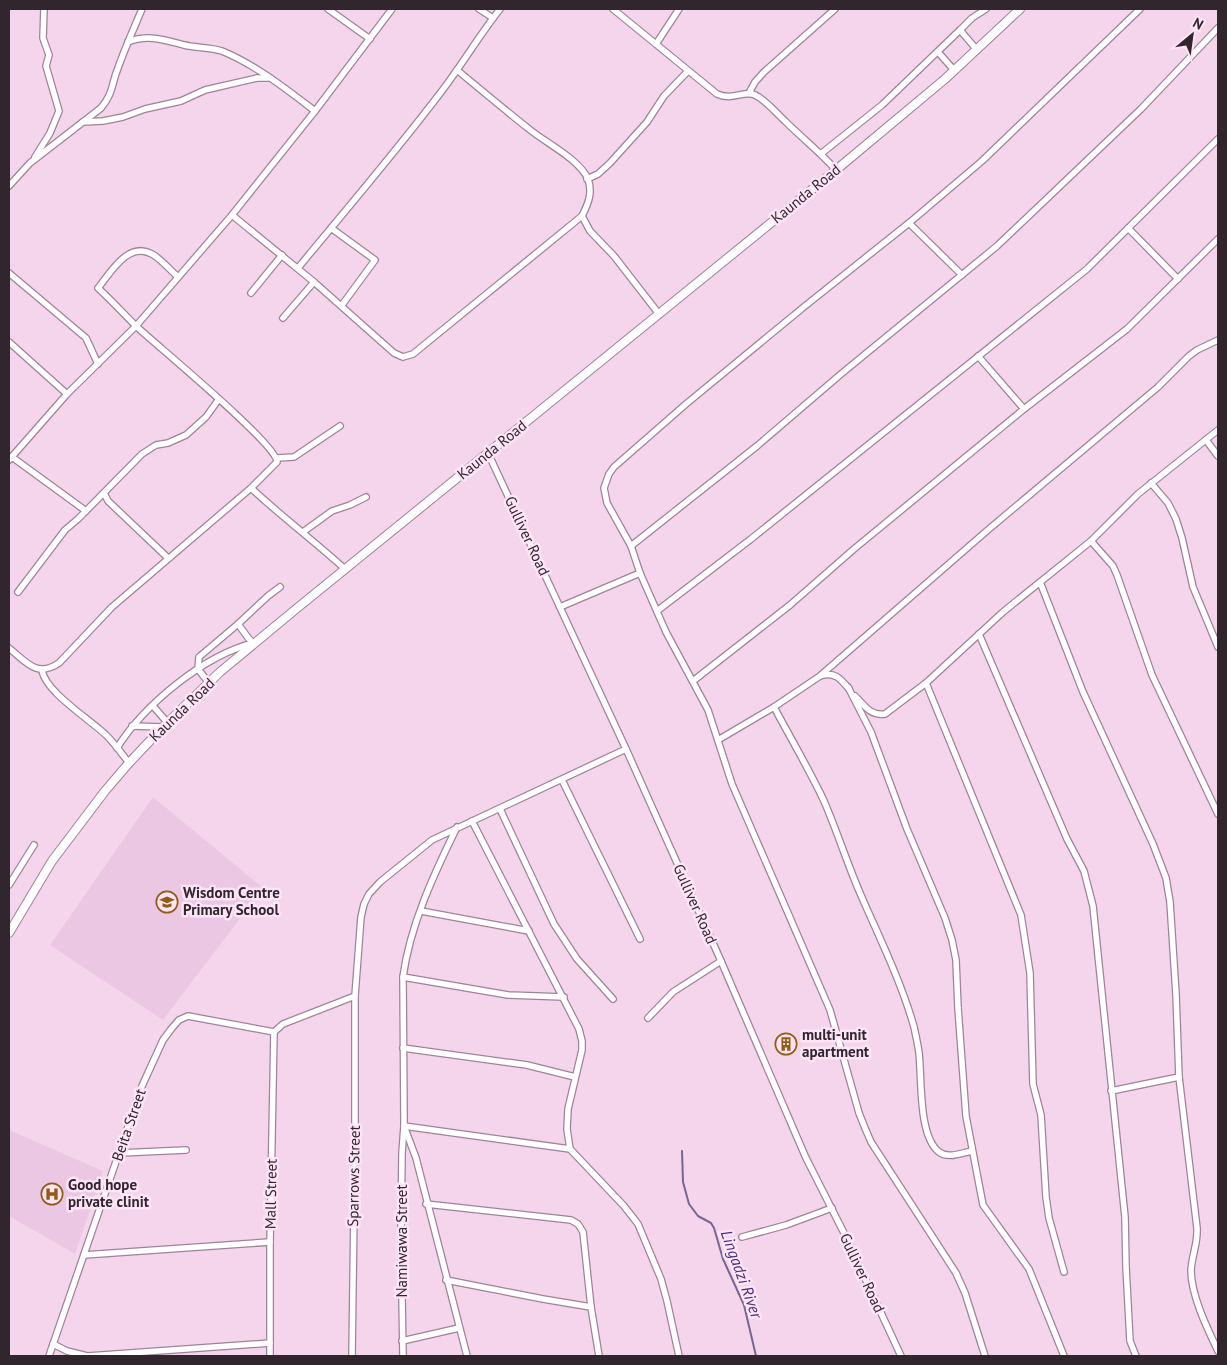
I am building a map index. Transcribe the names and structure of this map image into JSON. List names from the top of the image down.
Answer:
{
  "streets": {
    "main road": ["Kaunda Road"],
    "street": [
      "Gulliver Road",
      "Beita Street",
      "Sparrows Street",
      "Mall Street",
      "Namiwawa Street"
    ]
  },
  "crossings": [
    ["Kaunda Road", "Gulliver Road"],
    ["Gulliver Road", "Sparrows Street"],
    ["Beita Street", "Mall Street"]
  ],
  "water": ["Lingadzi River"],
  "places": {
    "school or university": ["Wisdom Centre Primary School"],
    "building": ["multi-unit apartment"],
    "hospital": ["Good hope private clinit"]
  },
  "north": "top right"
}
